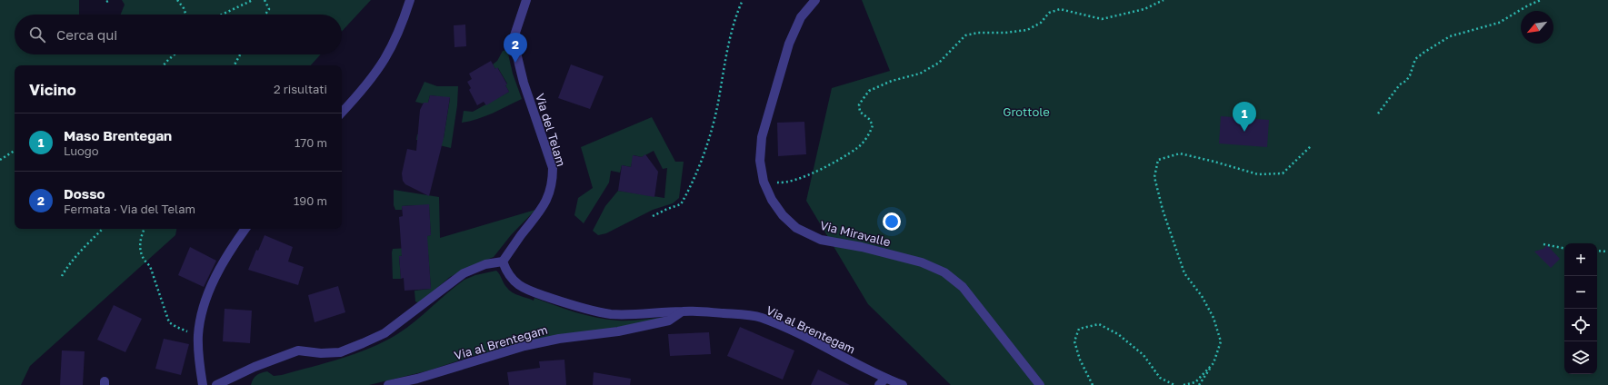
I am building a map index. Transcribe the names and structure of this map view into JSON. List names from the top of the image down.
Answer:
{
  "streets": {
    "street": ["Via del Telam", "Via Miravalle", "Via al Brentegam"]
  },
  "crossings": [
    ["Via del Telam", "Via al Brentegam"]
  ],
  "parks": ["Grottole"],
  "north": "bottom left",
  "page": {
    "search": "Cerca qui",
    "pins": ["2", "1"],
    "heading": ["Vicino", "2 risultati"],
    "list": [
      {
        "mark": "1",
        "name": "Maso Brentegan",
        "note": "Luogo",
        "value": "170 m"
      },
      {
        "mark": "2",
        "name": "Dosso",
        "note": "Fermata · Via del Telam",
        "value": "190 m"
      }
    ],
    "map_buttons": ["+", "−"]
  }
}
